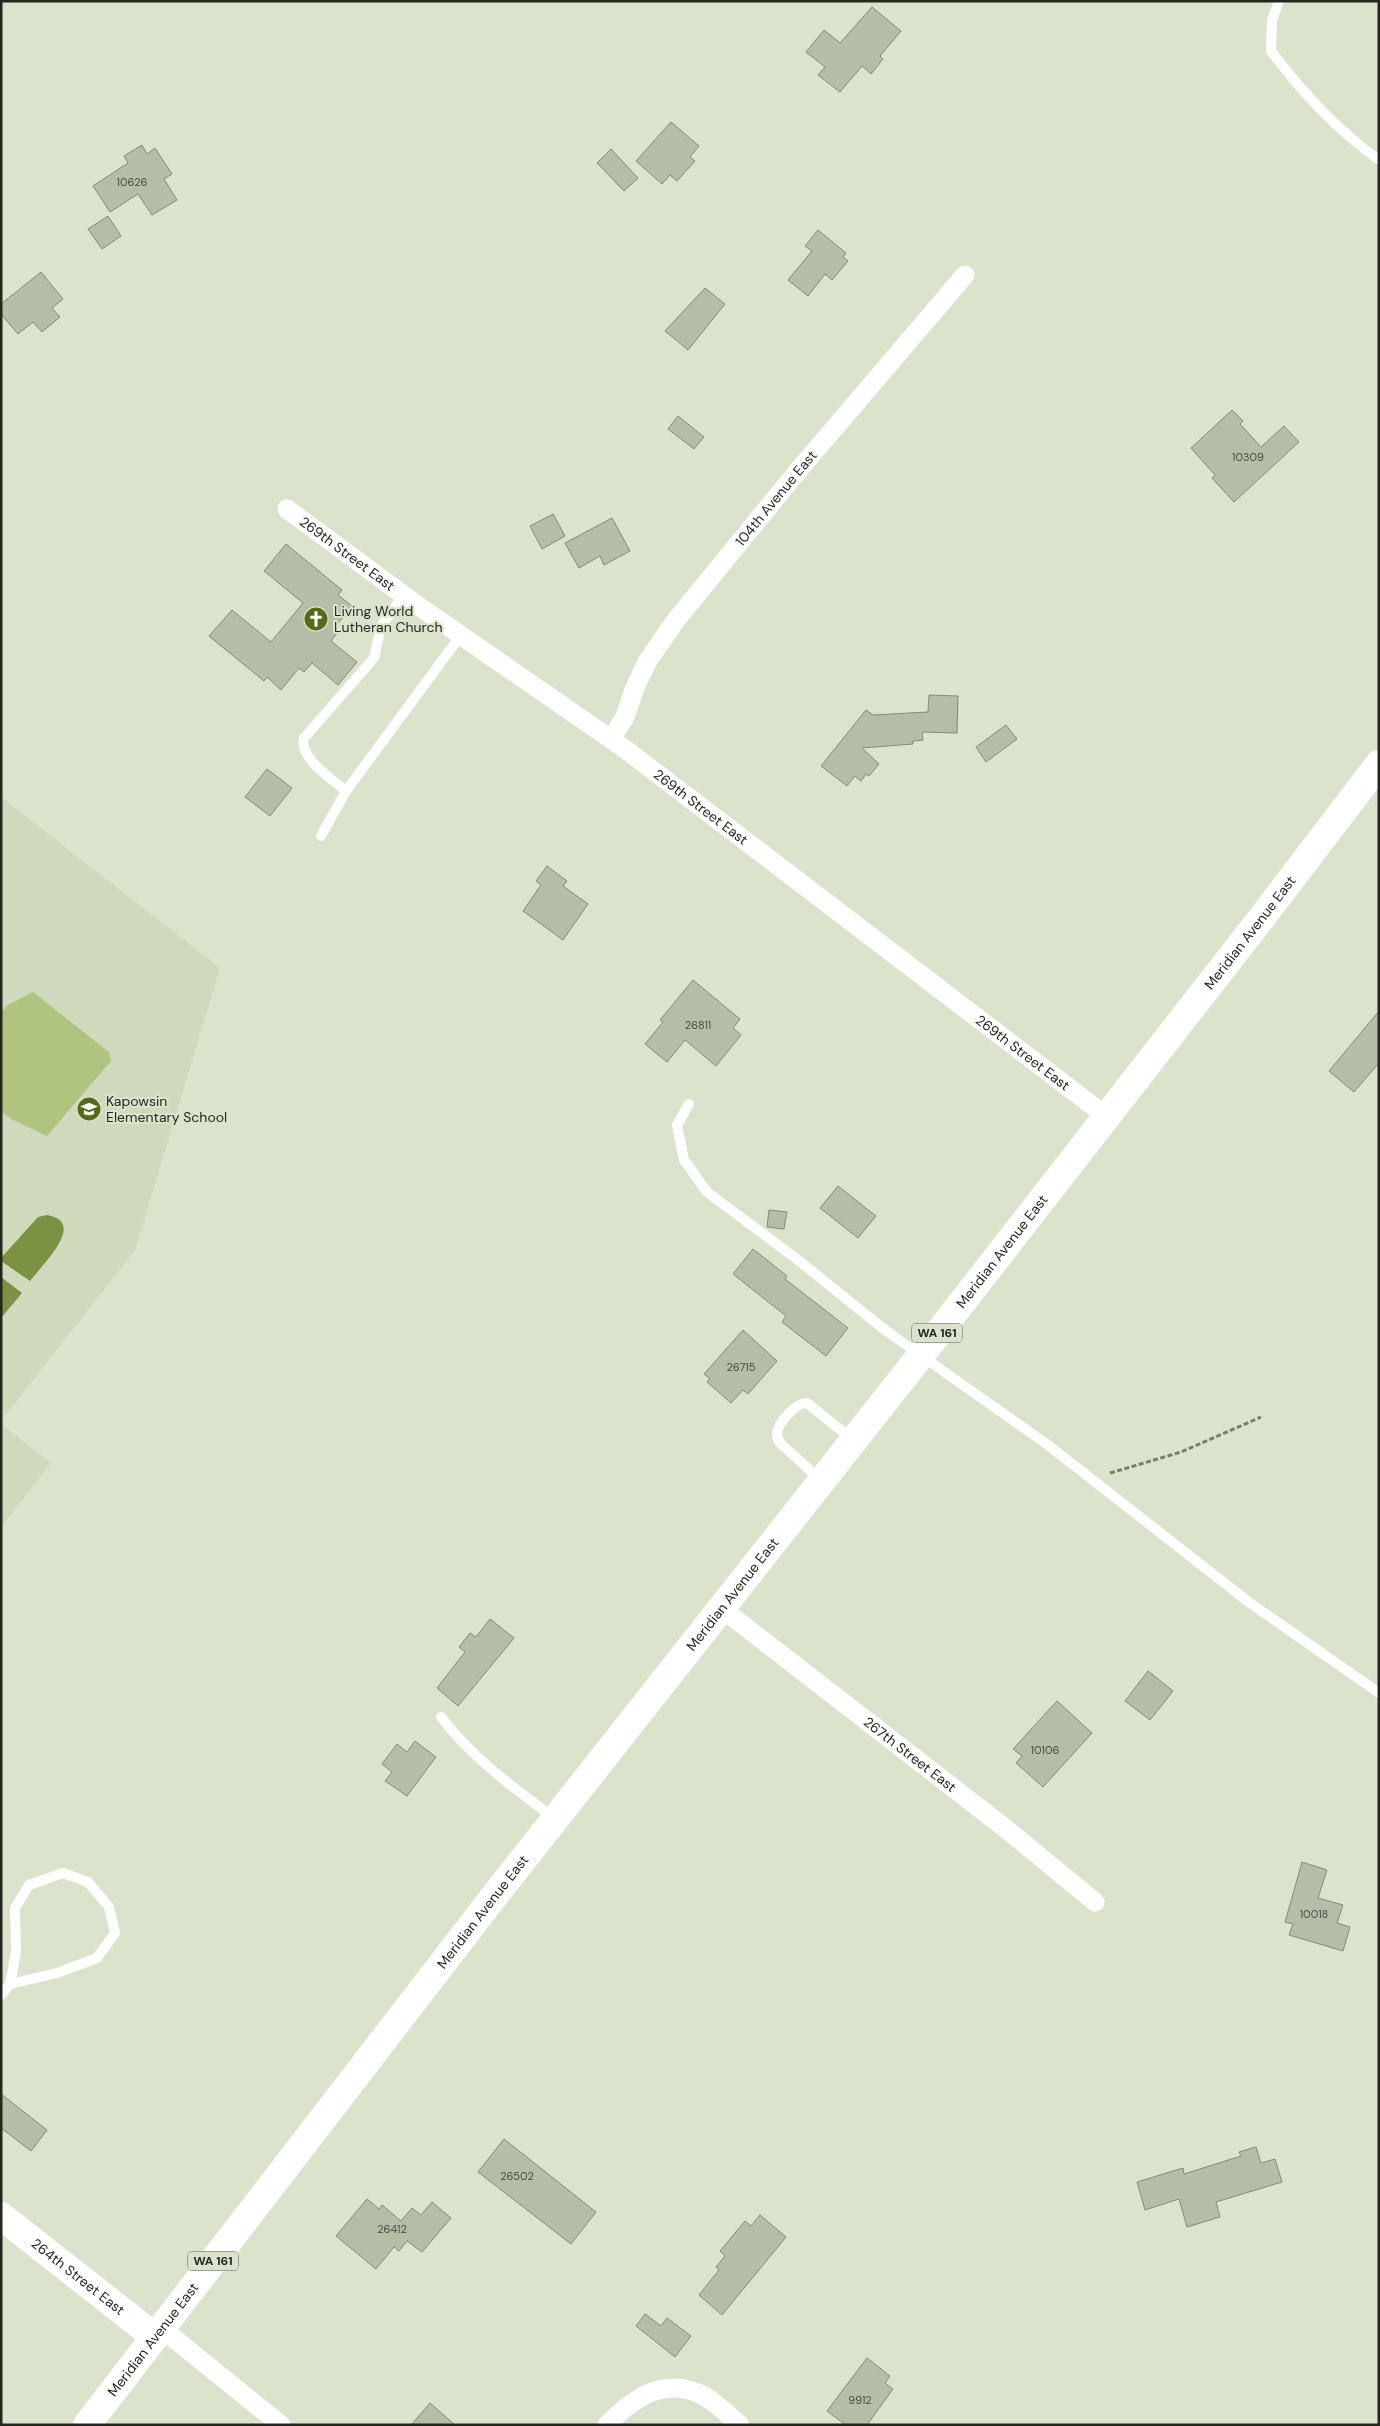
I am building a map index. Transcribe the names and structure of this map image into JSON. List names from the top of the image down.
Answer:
{
  "streets": {
    "main road": ["Meridian Avenue East", "WA 161", "264th Street East"],
    "street": ["104th Avenue East", "269th Street East", "267th Street East"]
  },
  "crossings": [
    ["104th Avenue East", "269th Street East"],
    ["269th Street East", "Meridian Avenue East"],
    ["Meridian Avenue East", "267th Street East"],
    ["Meridian Avenue East", "264th Street East"]
  ],
  "places": {
    "church": ["Living World Lutheran Church"],
    "school or university": ["Kapowsin Elementary School"]
  },
  "house_numbers": [
    "10626",
    "10309",
    "26811",
    "26715",
    "10106",
    "10018",
    "26502",
    "26412",
    "9912"
  ]
}
